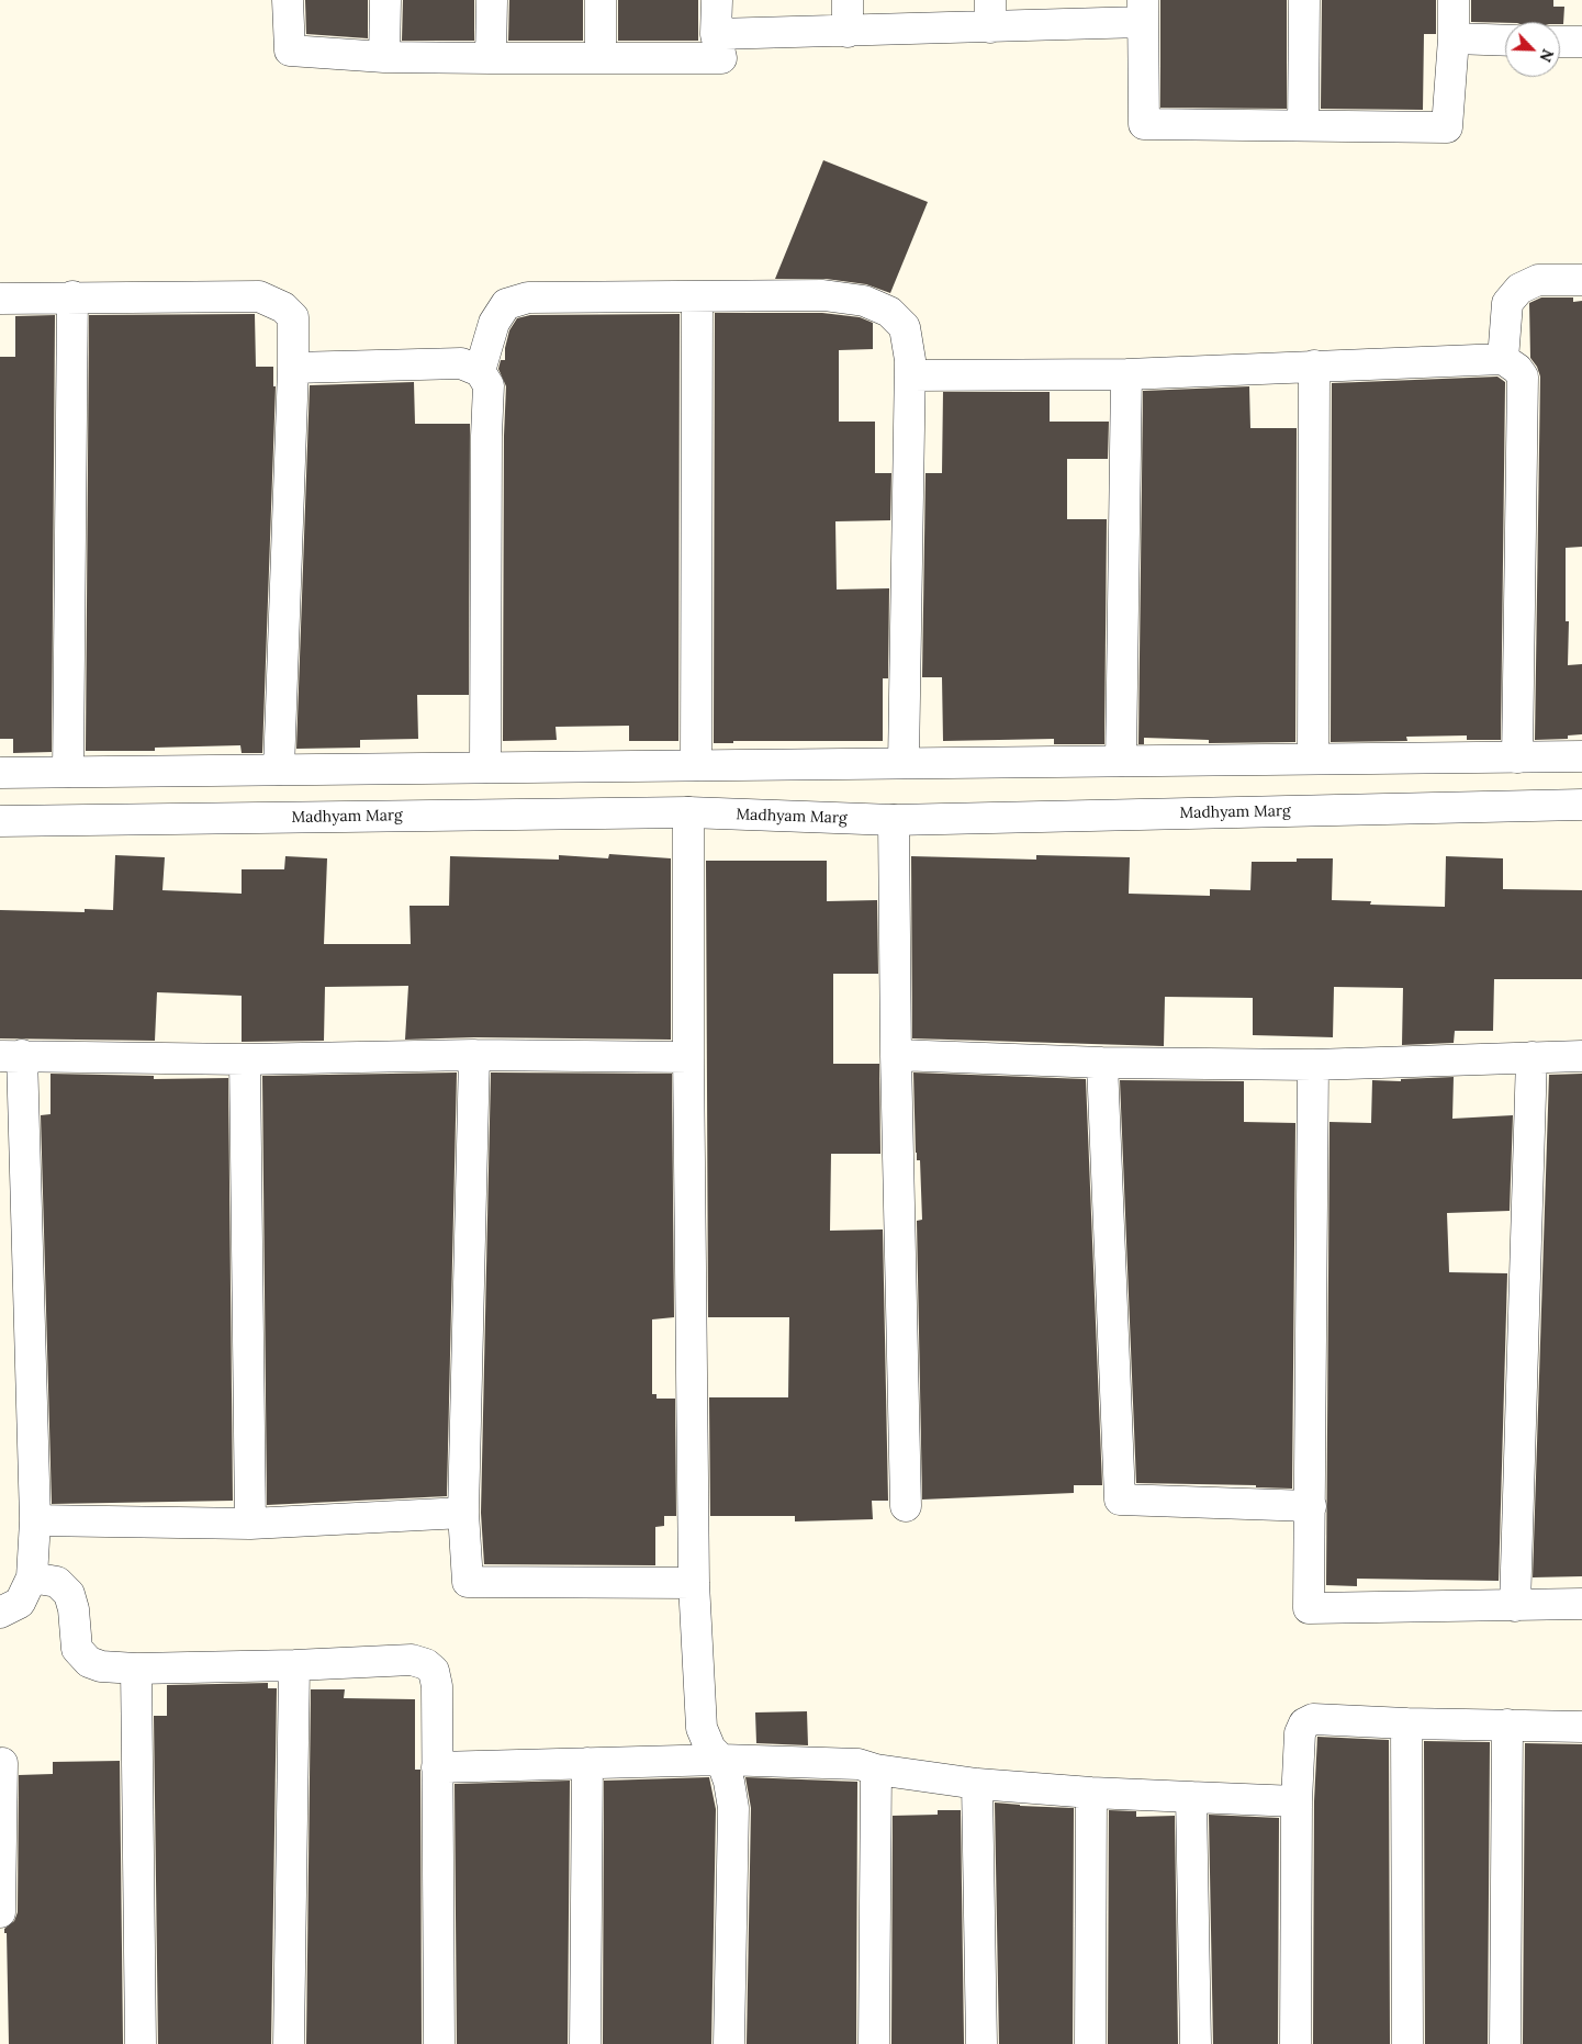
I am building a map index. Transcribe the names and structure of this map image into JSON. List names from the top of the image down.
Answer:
{
  "streets": {
    "street": ["Madhyam Marg"]
  },
  "north": "bottom right"
}
